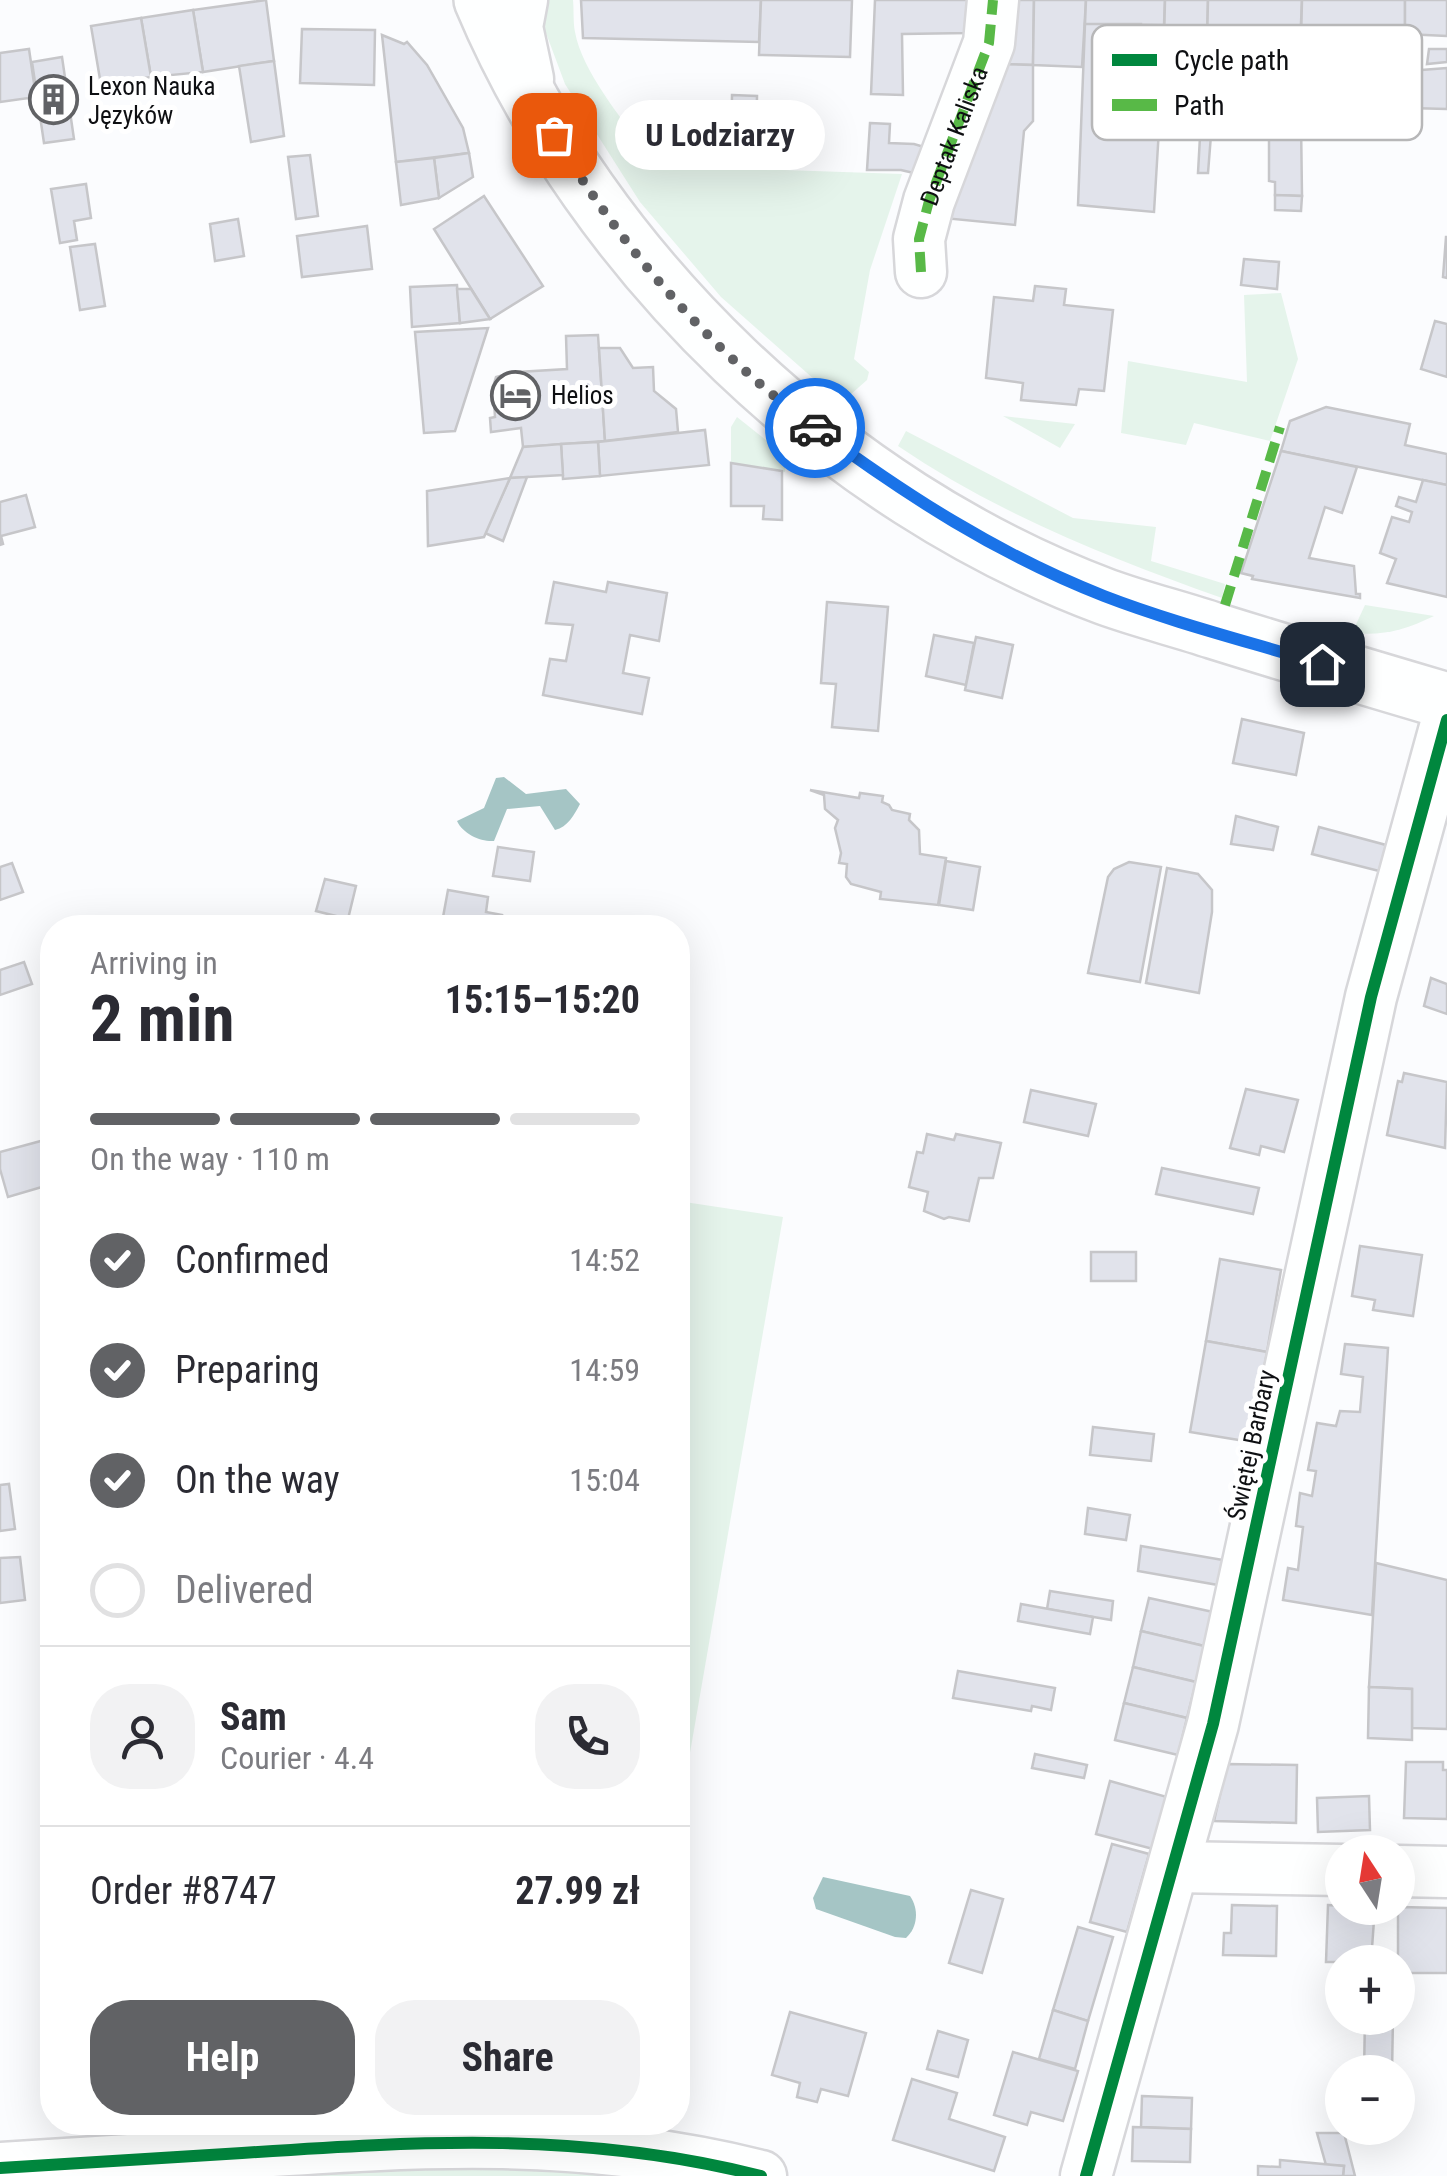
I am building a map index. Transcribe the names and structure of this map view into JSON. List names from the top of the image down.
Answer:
{
  "streets": {
    "street": ["Deptak Kaliska", "Świętej Barbary"]
  },
  "places": {
    "building": ["Lexon Nauka Języków"],
    "other": ["U Lodziarzy"],
    "hotel": ["Helios"]
  },
  "legend": ["Cycle path", "Path"],
  "north": "top",
  "page": {
    "bubble": "U Lodziarzy",
    "heading": ["2 min", "Arriving in", "15:15–15:20"],
    "panel": [
      "Sam",
      "Courier · 4.4",
      "Order #8747",
      "27.99 zł"
    ],
    "bar": "On the way · 110 m",
    "list": [
      ["Confirmed", "14:52"],
      ["Preparing", "14:59"],
      ["On the way", "15:04"],
      "Delivered"
    ],
    "map_buttons": ["+", "−"],
    "buttons": ["Help", "Share"]
  }
}
